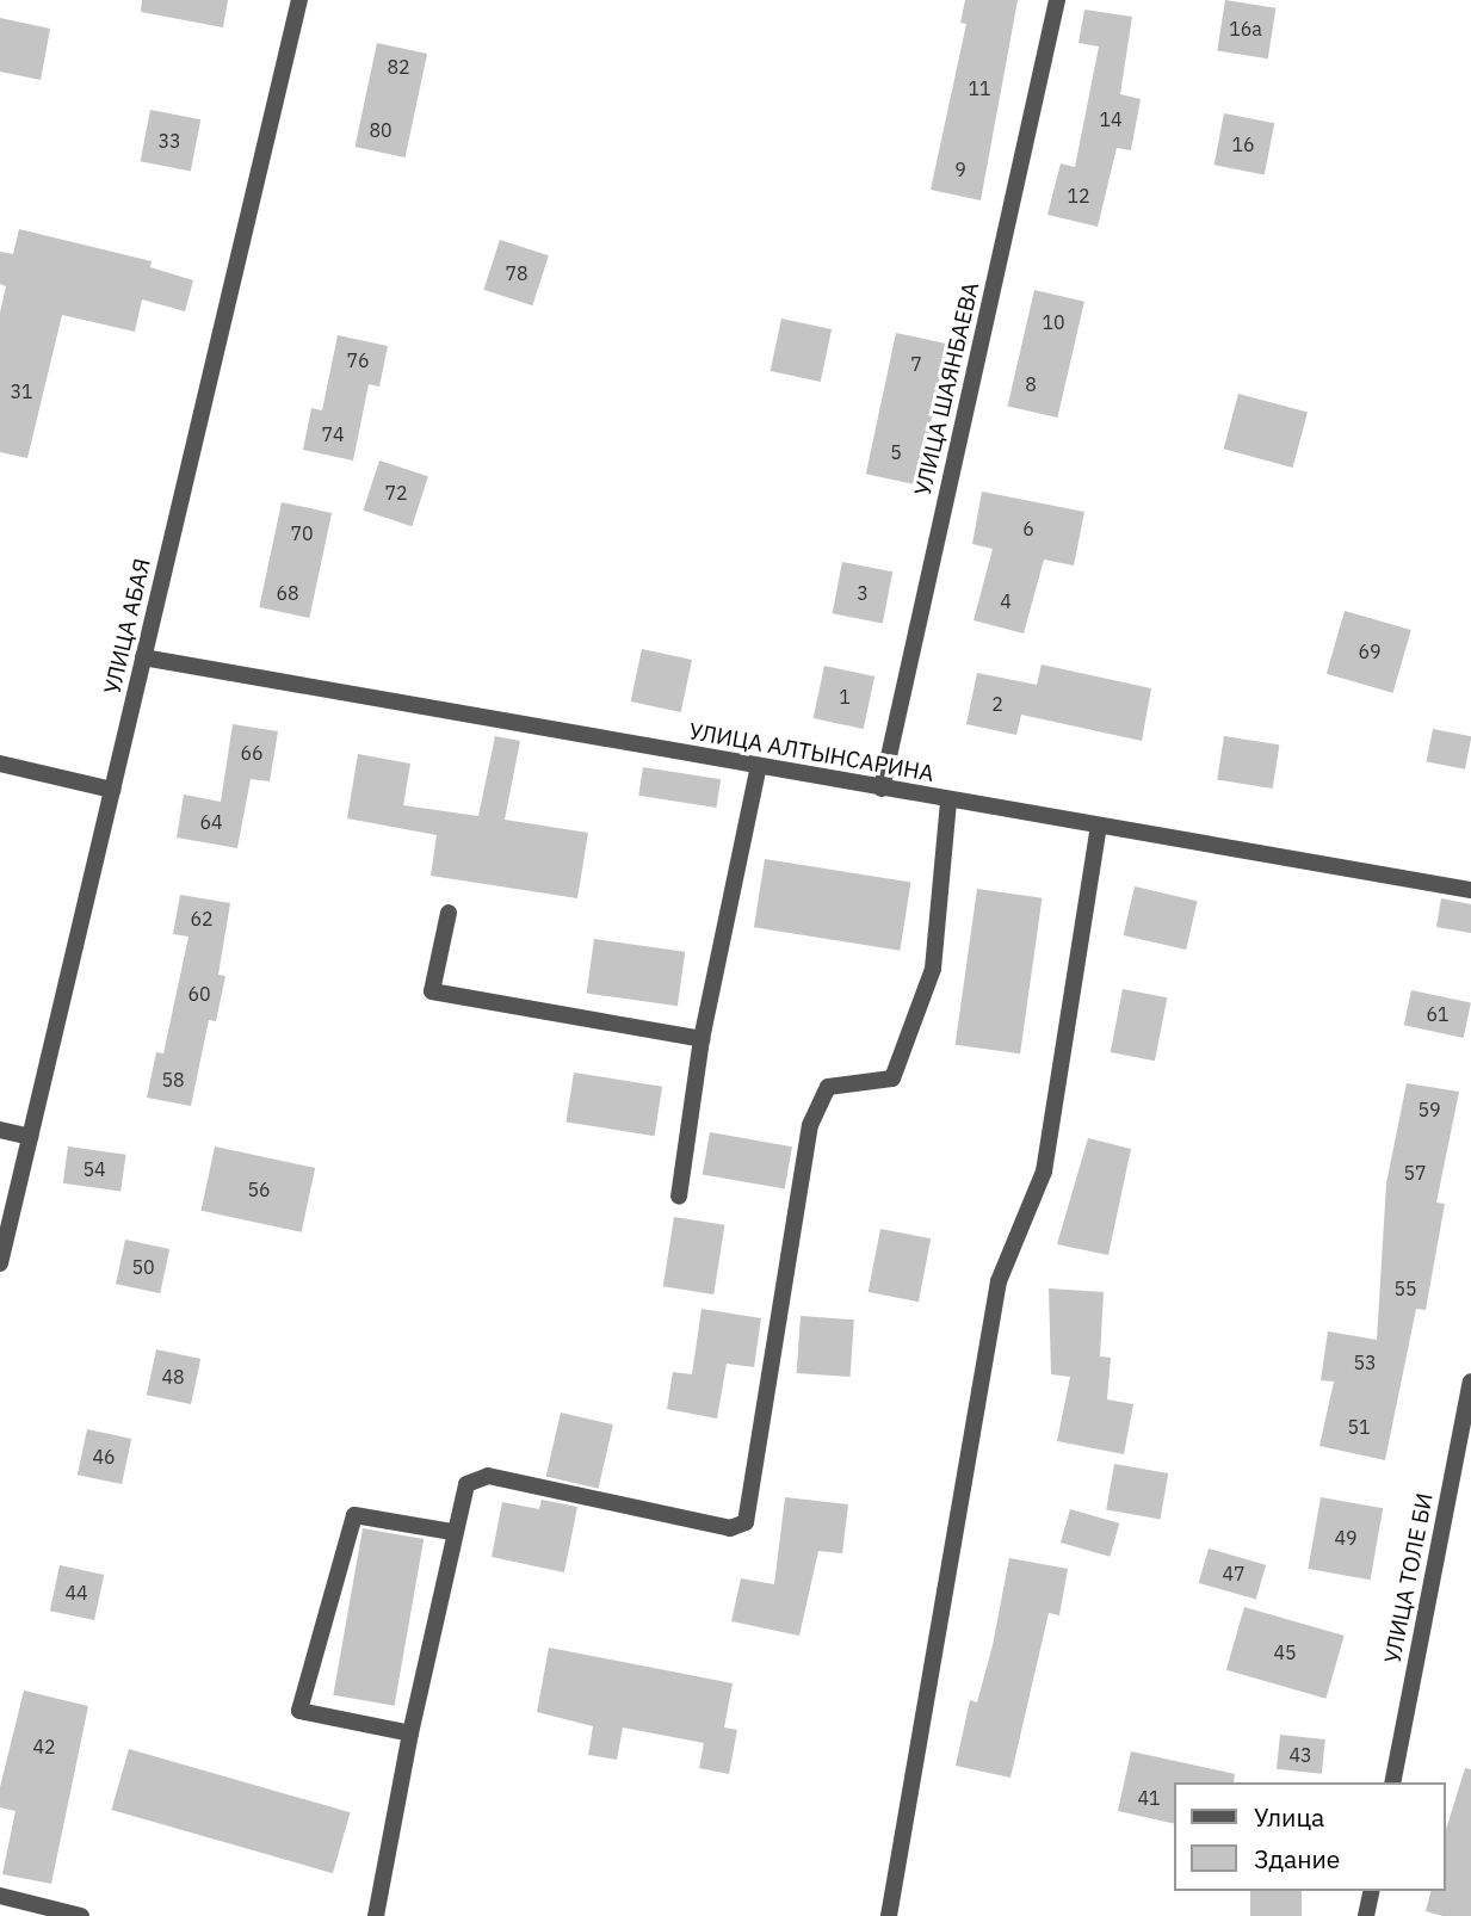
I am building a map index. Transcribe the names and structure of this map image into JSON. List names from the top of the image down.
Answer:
{
  "streets": {
    "street": [
      "УЛИЦА ШАЯНБАЕВА",
      "УЛИЦА АБАЯ",
      "УЛИЦА АЛТЫНСАРИНА",
      "УЛИЦА ТОЛЕ БИ"
    ]
  },
  "crossings": [
    ["УЛИЦА ШАЯНБАЕВА", "УЛИЦА АЛТЫНСАРИНА"],
    ["УЛИЦА АБАЯ", "УЛИЦА АЛТЫНСАРИНА"]
  ],
  "house_numbers": [
    "16а",
    "82",
    "11",
    "14",
    "80",
    "33",
    "16",
    "9",
    "12",
    "78",
    "10",
    "76",
    "7",
    "8",
    "31",
    "74",
    "5",
    "72",
    "6",
    "70",
    "68",
    "3",
    "4",
    "69",
    "1",
    "2",
    "66",
    "64",
    "62",
    "60",
    "61",
    "58",
    "59",
    "54",
    "57",
    "56",
    "50",
    "55",
    "53",
    "48",
    "51",
    "46",
    "49",
    "47",
    "44",
    "45",
    "42",
    "43",
    "41"
  ],
  "legend": ["Улица", "Здание"]
}
